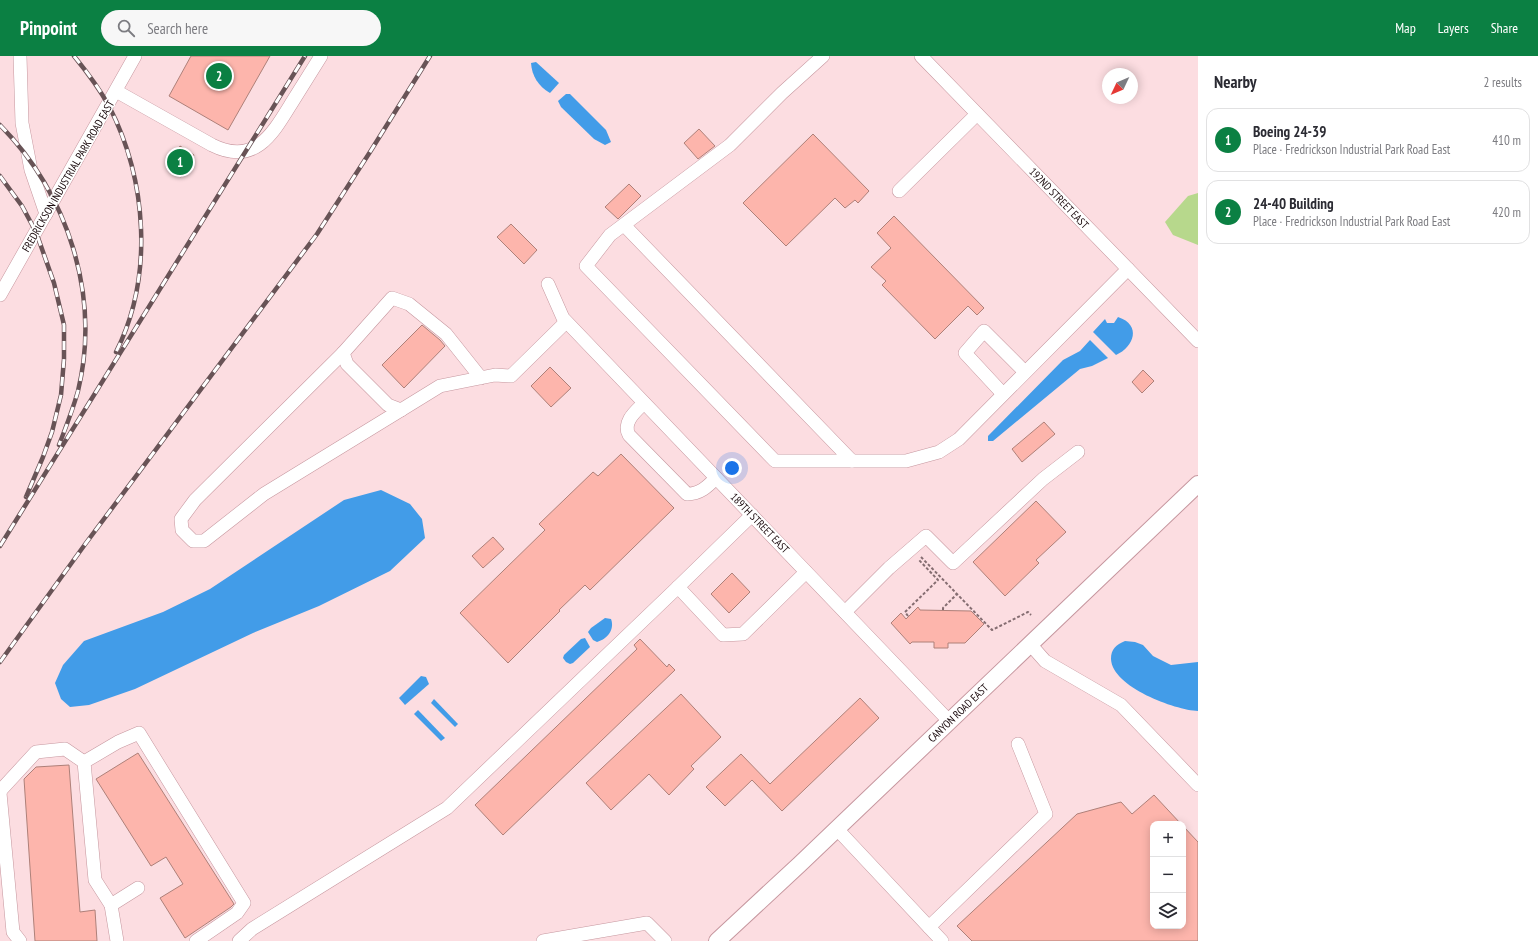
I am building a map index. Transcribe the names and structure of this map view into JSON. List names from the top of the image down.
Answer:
{
  "streets": {
    "main road": ["CANYON ROAD EAST"],
    "street": ["FREDRICKSON INDUSTRIAL PARK ROAD EAST", "192ND STREET EAST", "189TH STREET EAST"]
  },
  "crossings": [
    ["189TH STREET EAST", "CANYON ROAD EAST"]
  ],
  "north": "bottom left",
  "page": {
    "header": "Pinpoint",
    "search": "Search here",
    "nav": ["Map", "Layers", "Share"],
    "heading": ["Nearby", "2 results"],
    "pins": ["2", "1"],
    "list": [
      {
        "mark": "1",
        "name": "Boeing 24-39",
        "note": "Place · Fredrickson Industrial Park Road East",
        "value": "410 m"
      },
      {
        "mark": "2",
        "name": "24-40 Building",
        "note": "Place · Fredrickson Industrial Park Road East",
        "value": "420 m"
      }
    ],
    "map_buttons": ["+", "−"]
  }
}
